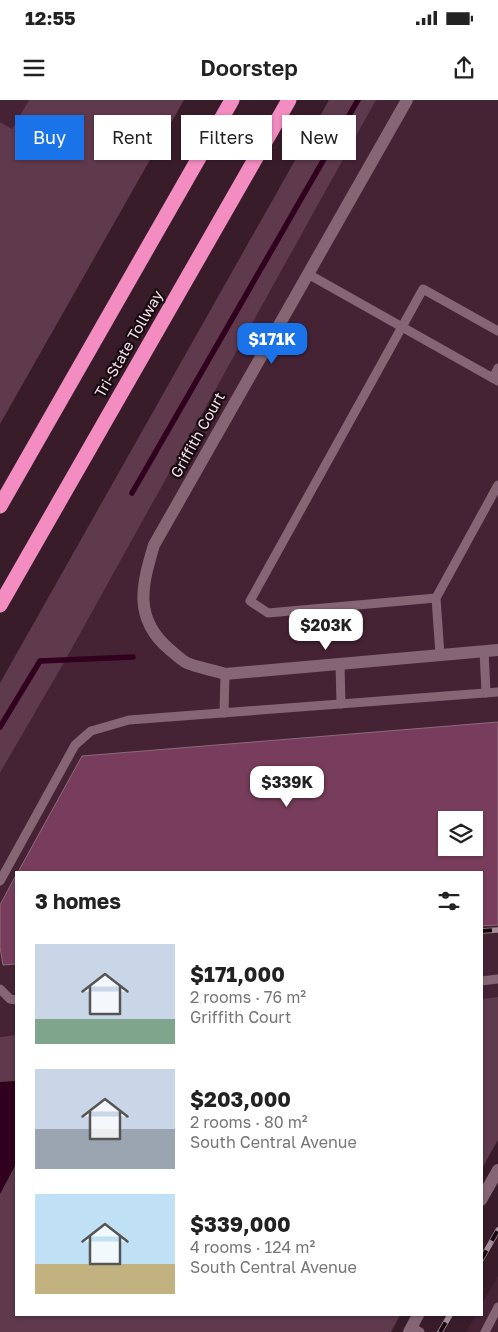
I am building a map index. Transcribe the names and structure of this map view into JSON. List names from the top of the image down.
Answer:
{
  "streets": {
    "highway": ["Tri-State Tollway"],
    "street": ["Griffith Court"]
  },
  "page": {
    "status": "12:55",
    "header": "Doorstep",
    "chip": [
      "Buy",
      "Rent",
      "Filters",
      "New"
    ],
    "price": ["$171K", "$203K", "$339K"],
    "heading": "3 homes",
    "list": [
      {
        "name": "$171,000",
        "note": "2 rooms · 76 m² · Griffith Court"
      },
      {
        "name": "$203,000",
        "note": "2 rooms · 80 m² · South Central Avenue"
      },
      {
        "name": "$339,000",
        "note": "4 rooms · 124 m² · South Central Avenue"
      }
    ]
  }
}
